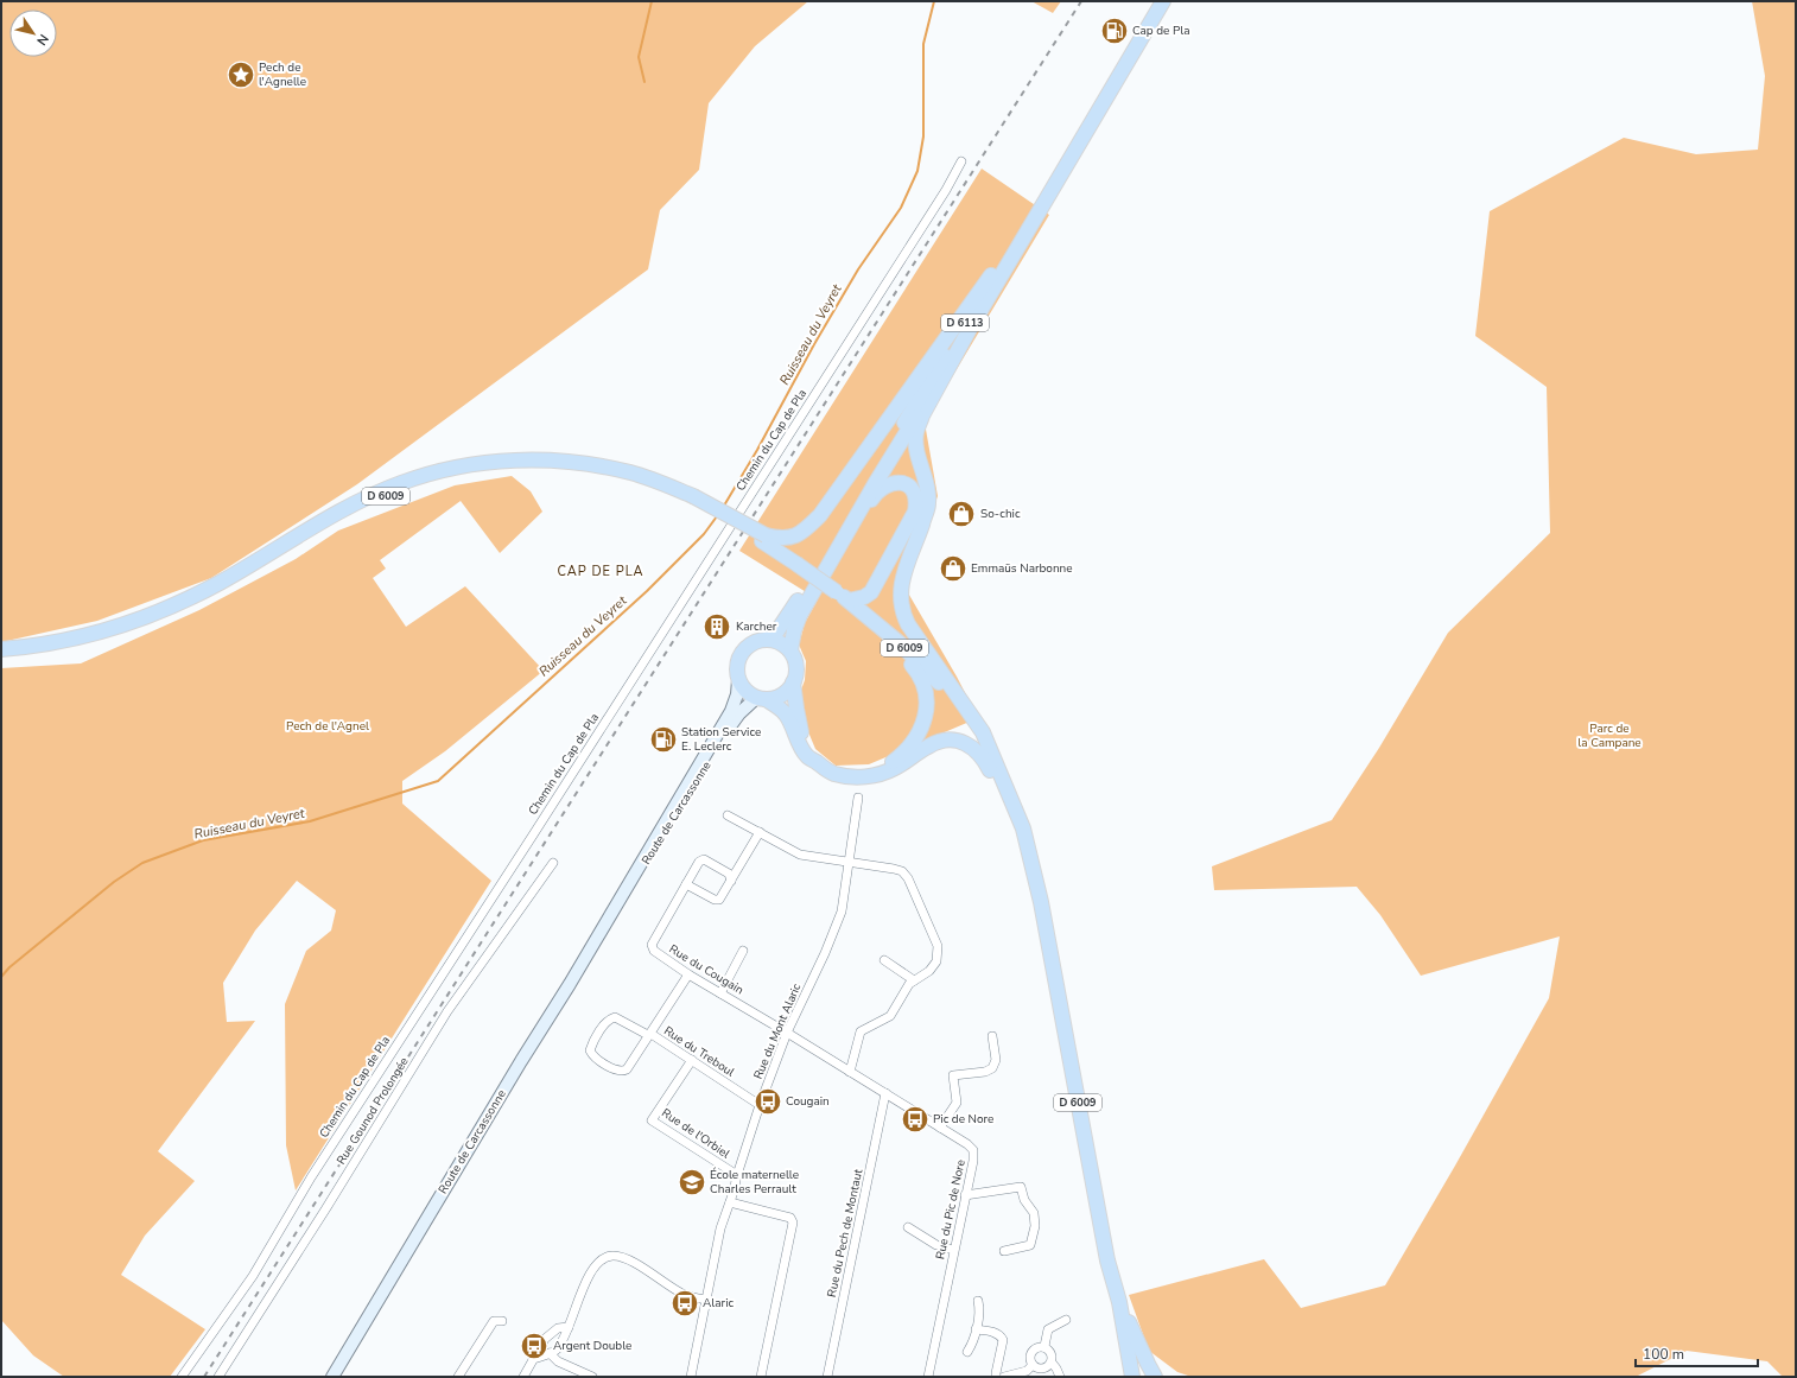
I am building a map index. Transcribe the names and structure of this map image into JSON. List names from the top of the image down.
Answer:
{
  "streets": {
    "main road": ["D 6113", "D 6009", "Route de Carcassonne"],
    "street": [
      "Chemin du Cap de Pla",
      "Rue du Cougain",
      "Rue du Mont Alaric",
      "Rue du Treboul",
      "Rue Gounod Prolongée",
      "Rue de l'Orbiel",
      "Rue du Pic de Nore",
      "Rue du Pech de Montaut"
    ]
  },
  "crossings": [
    ["D 6113", "Route de Carcassonne"],
    ["Rue du Cougain", "Rue du Mont Alaric"],
    ["Rue du Cougain", "Rue du Pic de Nore"],
    ["Rue du Mont Alaric", "Rue du Treboul"],
    ["Rue du Mont Alaric", "Rue de l'Orbiel"],
    ["Rue du Mont Alaric", "Rue du Pic de Nore"],
    ["Rue du Treboul", "Rue de l'Orbiel"],
    ["Rue du Pic de Nore", "Rue du Pech de Montaut"]
  ],
  "districts": ["CAP DE PLA"],
  "water": ["Ruisseau du Veyret"],
  "parks": ["Pech de l'Agnel", "Parc de la Campane"],
  "places": {
    "fuel station": ["Cap de Pla", "Station Service E. Leclerc"],
    "place": ["Pech de l'Agnelle"],
    "shop": ["So-chic", "Emmaüs Narbonne"],
    "building": ["Karcher"],
    "bus stop": [
      "Cougain",
      "Pic de Nore",
      "Alaric",
      "Argent Double"
    ],
    "school or university": ["École maternelle Charles Perrault"]
  },
  "scale_bar": "100 m",
  "north": "bottom right"
}
